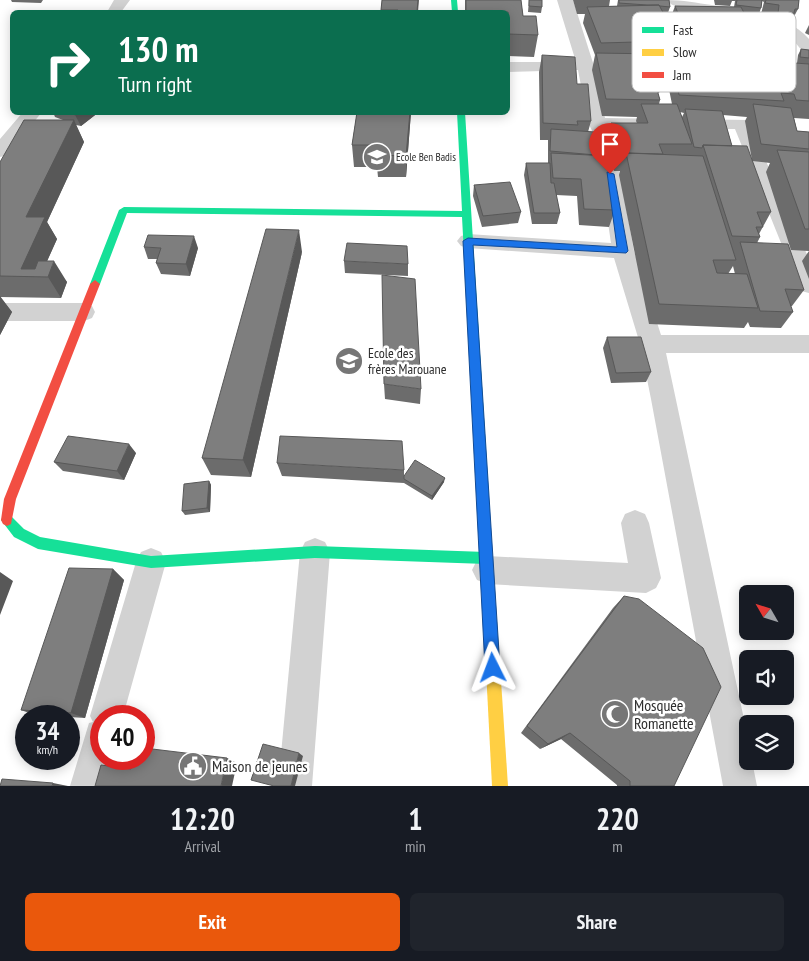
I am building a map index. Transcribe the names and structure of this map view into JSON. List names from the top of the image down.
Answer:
{
  "places": {
    "school or university": ["Ecole Ben Badis", "Ecole des frères Marouane"],
    "mosque": ["Mosquée Romanette"],
    "public building": ["Maison de jeunes"]
  },
  "legend": ["Fast", "Slow", "Jam"],
  "north": "top left",
  "page": {
    "turn": ["130 m", "Turn right"],
    "speed": "34 km/h",
    "limit": "40",
    "eta": [
      "12:20",
      "Arrival",
      "1",
      "min",
      "220",
      "m"
    ],
    "buttons": ["Exit", "Share"]
  }
}
